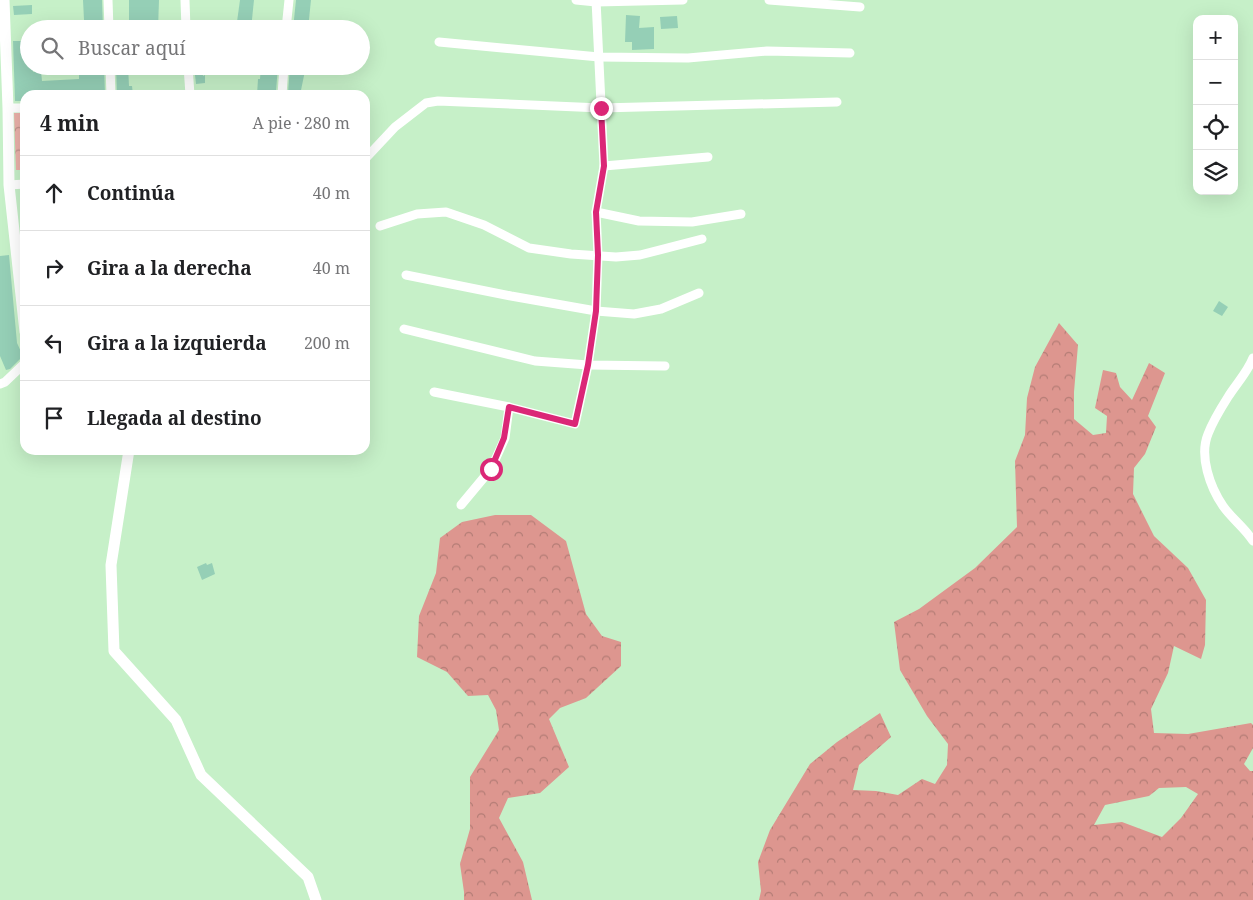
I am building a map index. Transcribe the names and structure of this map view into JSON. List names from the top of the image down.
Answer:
{
  "page": {
    "map_buttons": ["+", "−"],
    "search": "Buscar aquí",
    "heading": ["4 min", "A pie · 280 m"],
    "list": [
      ["Continúa", "40 m"],
      ["Gira a la derecha", "40 m"],
      ["Gira a la izquierda", "200 m"],
      "Llegada al destino"
    ]
  }
}
